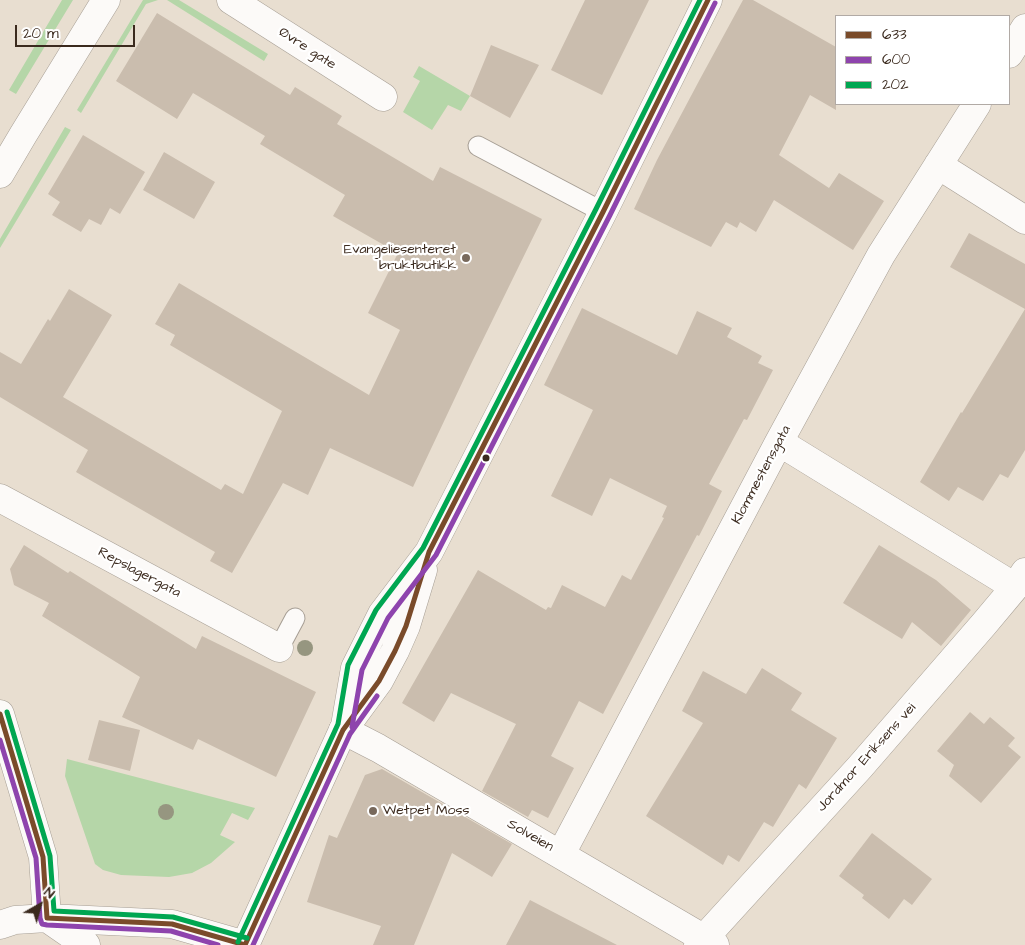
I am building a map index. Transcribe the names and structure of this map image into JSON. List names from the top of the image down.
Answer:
{
  "streets": {
    "street": [
      "Øvre gate",
      "Klommestensgata",
      "Repslagergata",
      "Jordmor Eriksens vei",
      "Solveien"
    ]
  },
  "crossings": [
    ["Klommestensgata", "Solveien"],
    ["Jordmor Eriksens vei", "Solveien"]
  ],
  "places": ["Evangeliesenteret bruktbutikk", "Wetpet Moss"],
  "lines": ["transit line 633", "transit line 202", "transit line 600"],
  "legend": ["633", "600", "202"],
  "scale_bar": "20 m",
  "north": "top right"
}
